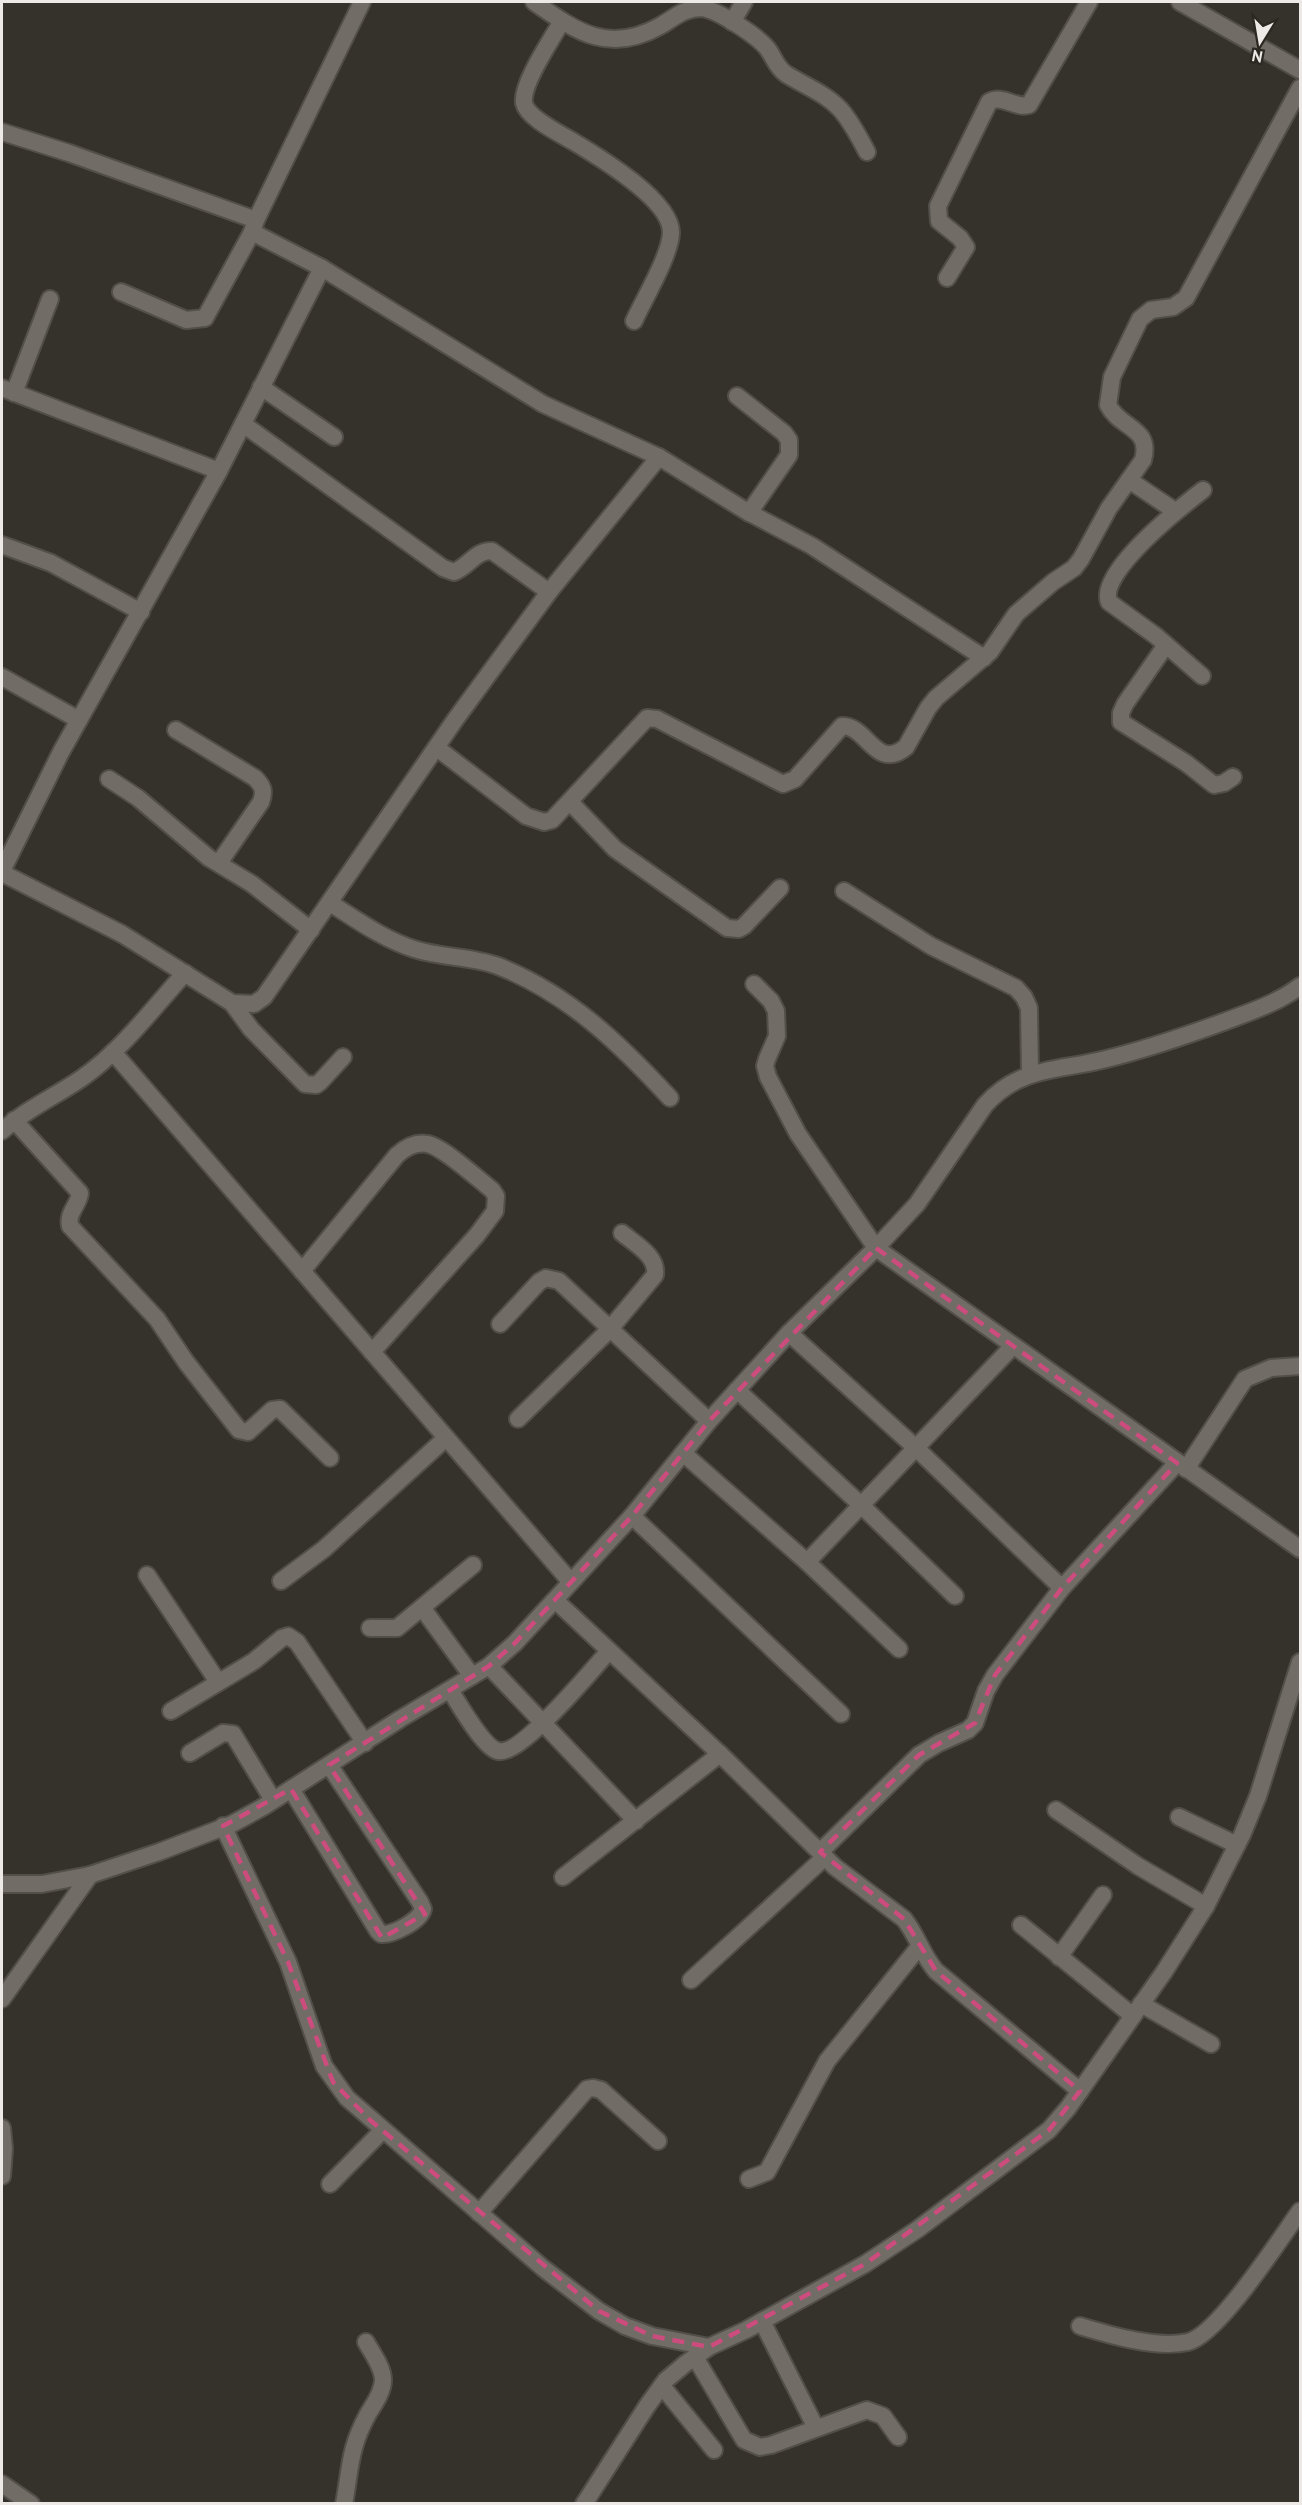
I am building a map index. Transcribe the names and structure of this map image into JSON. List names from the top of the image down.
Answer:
{
  "north": "bottom"
}
